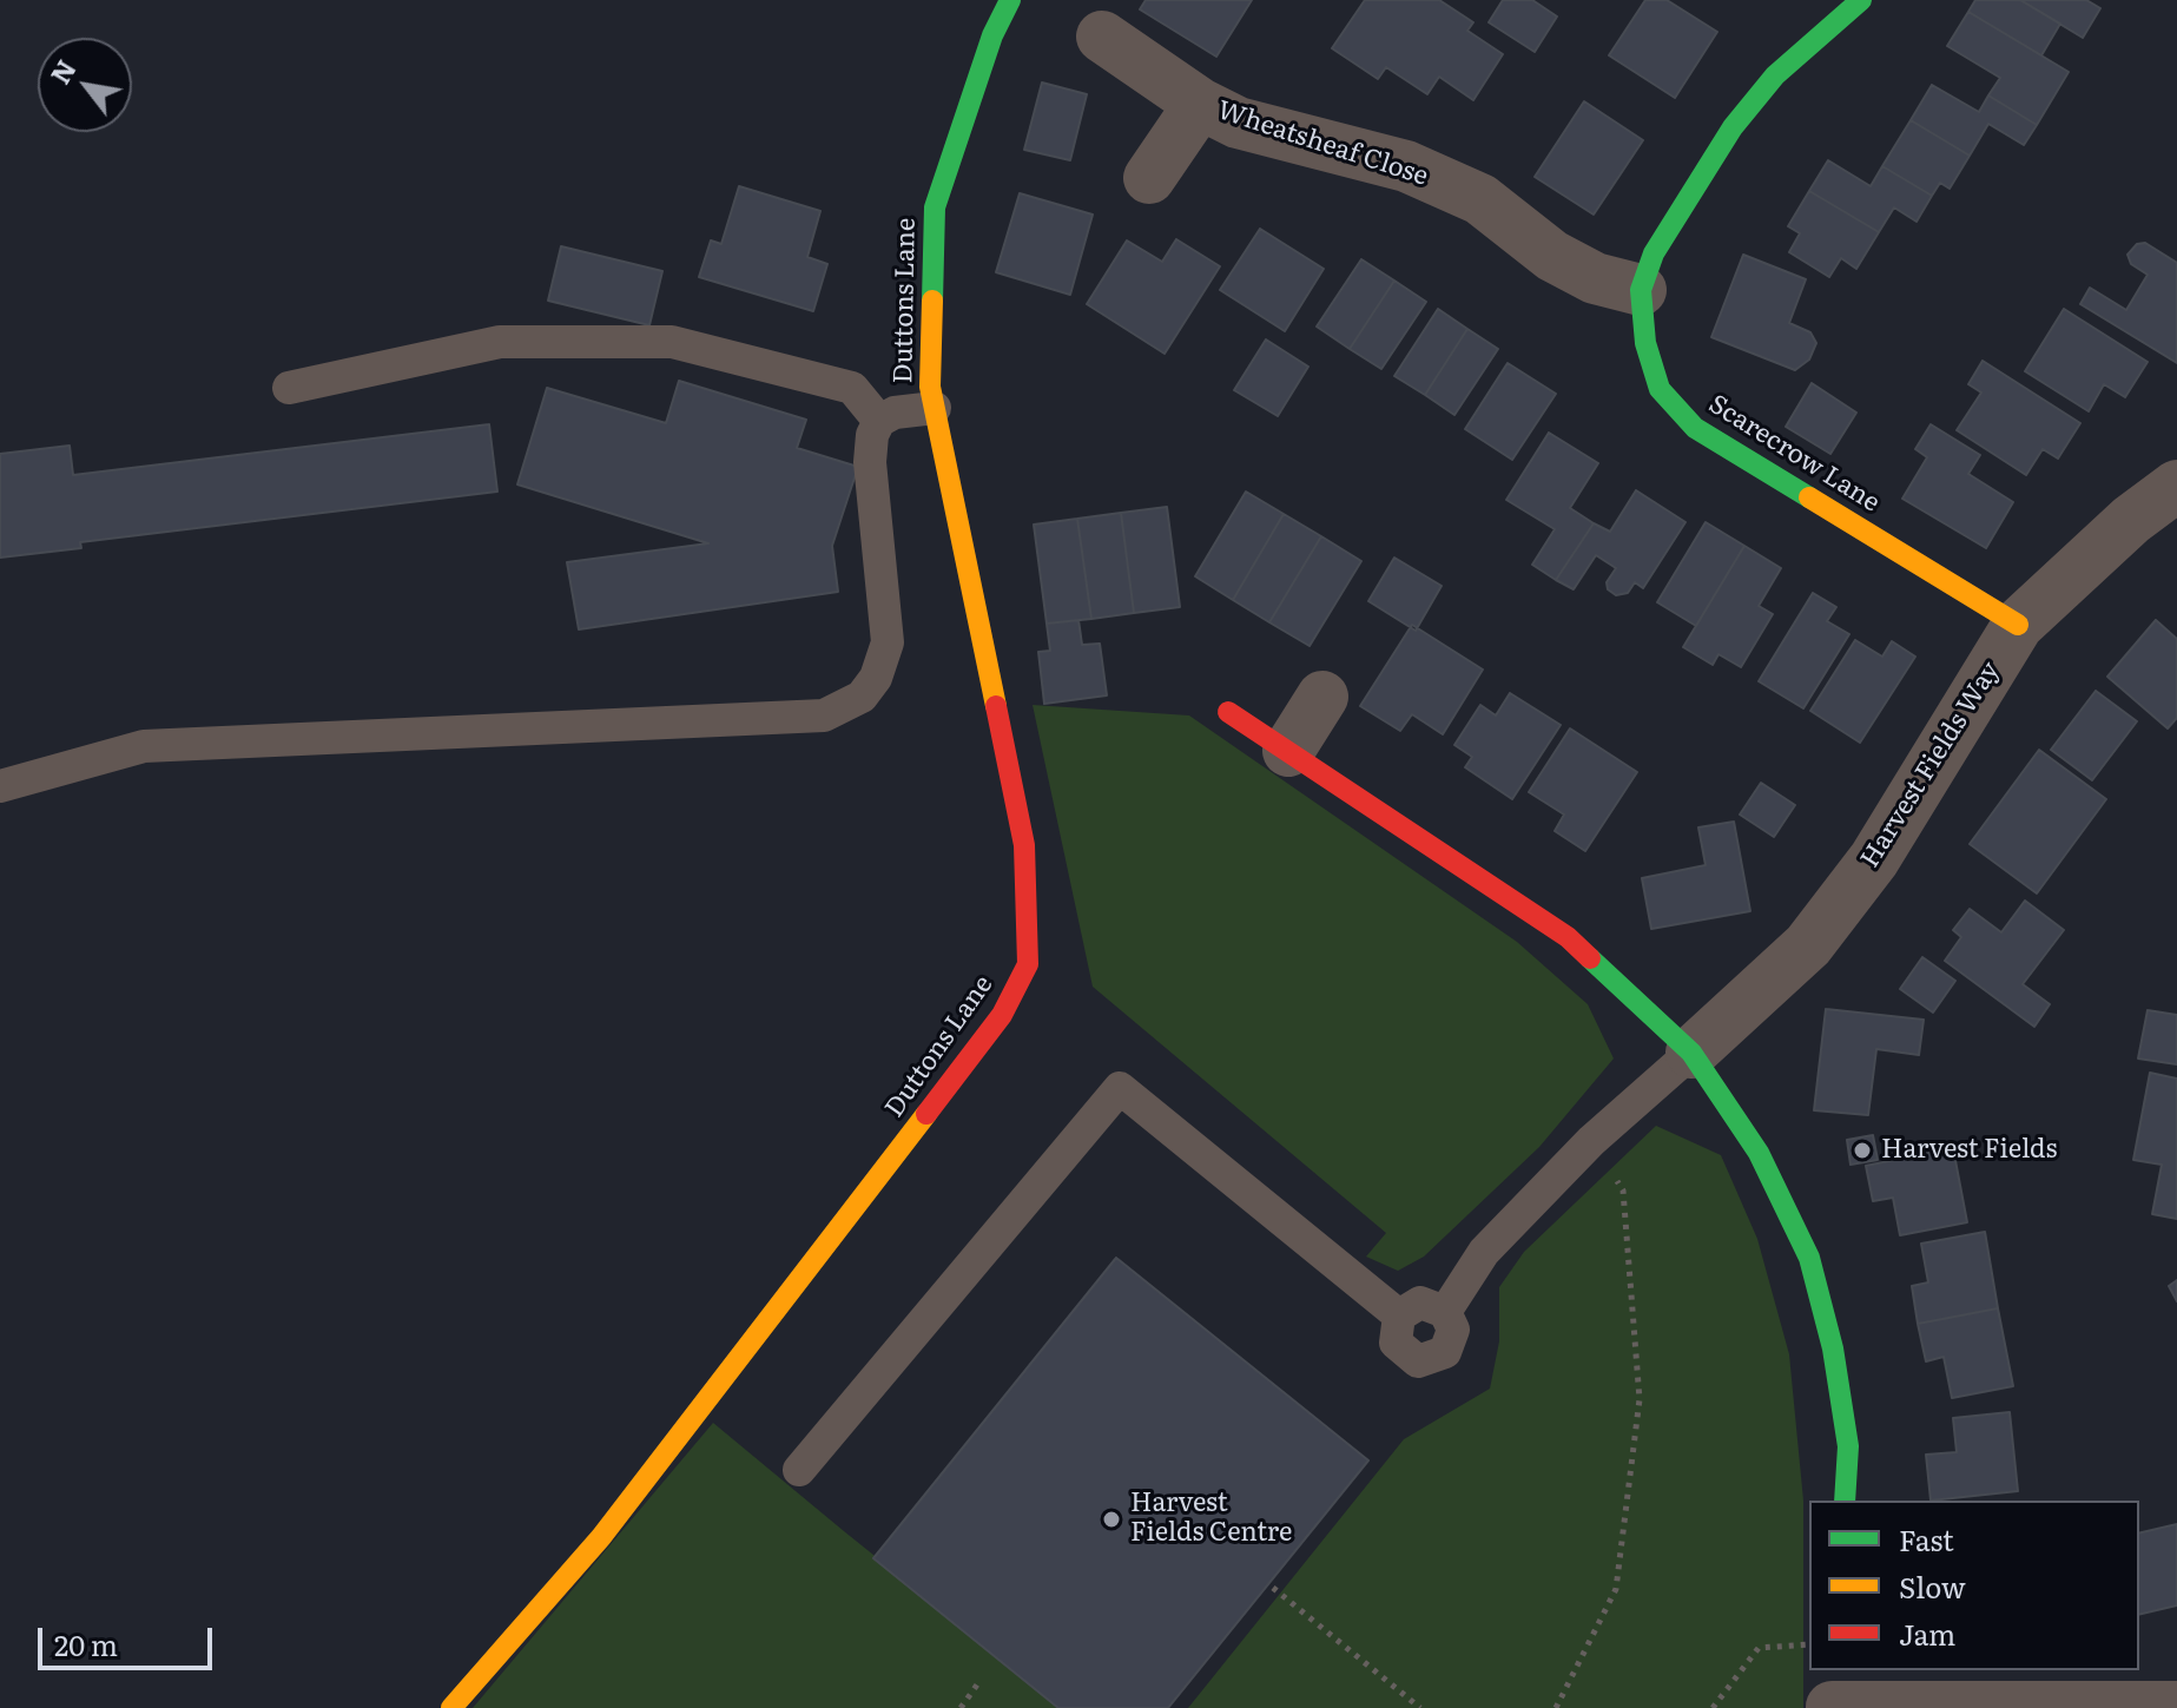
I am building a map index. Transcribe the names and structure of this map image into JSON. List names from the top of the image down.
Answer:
{
  "streets": {
    "street": [
      "Wheatsheaf Close",
      "Duttons Lane",
      "Scarecrow Lane",
      "Harvest Fields Way"
    ]
  },
  "crossings": [
    ["Wheatsheaf Close", "Scarecrow Lane"],
    ["Scarecrow Lane", "Harvest Fields Way"]
  ],
  "places": ["Harvest Fields", "Harvest Fields Centre"],
  "legend": ["Fast", "Slow", "Jam"],
  "scale_bar": "20 m",
  "north": "top left"
}
